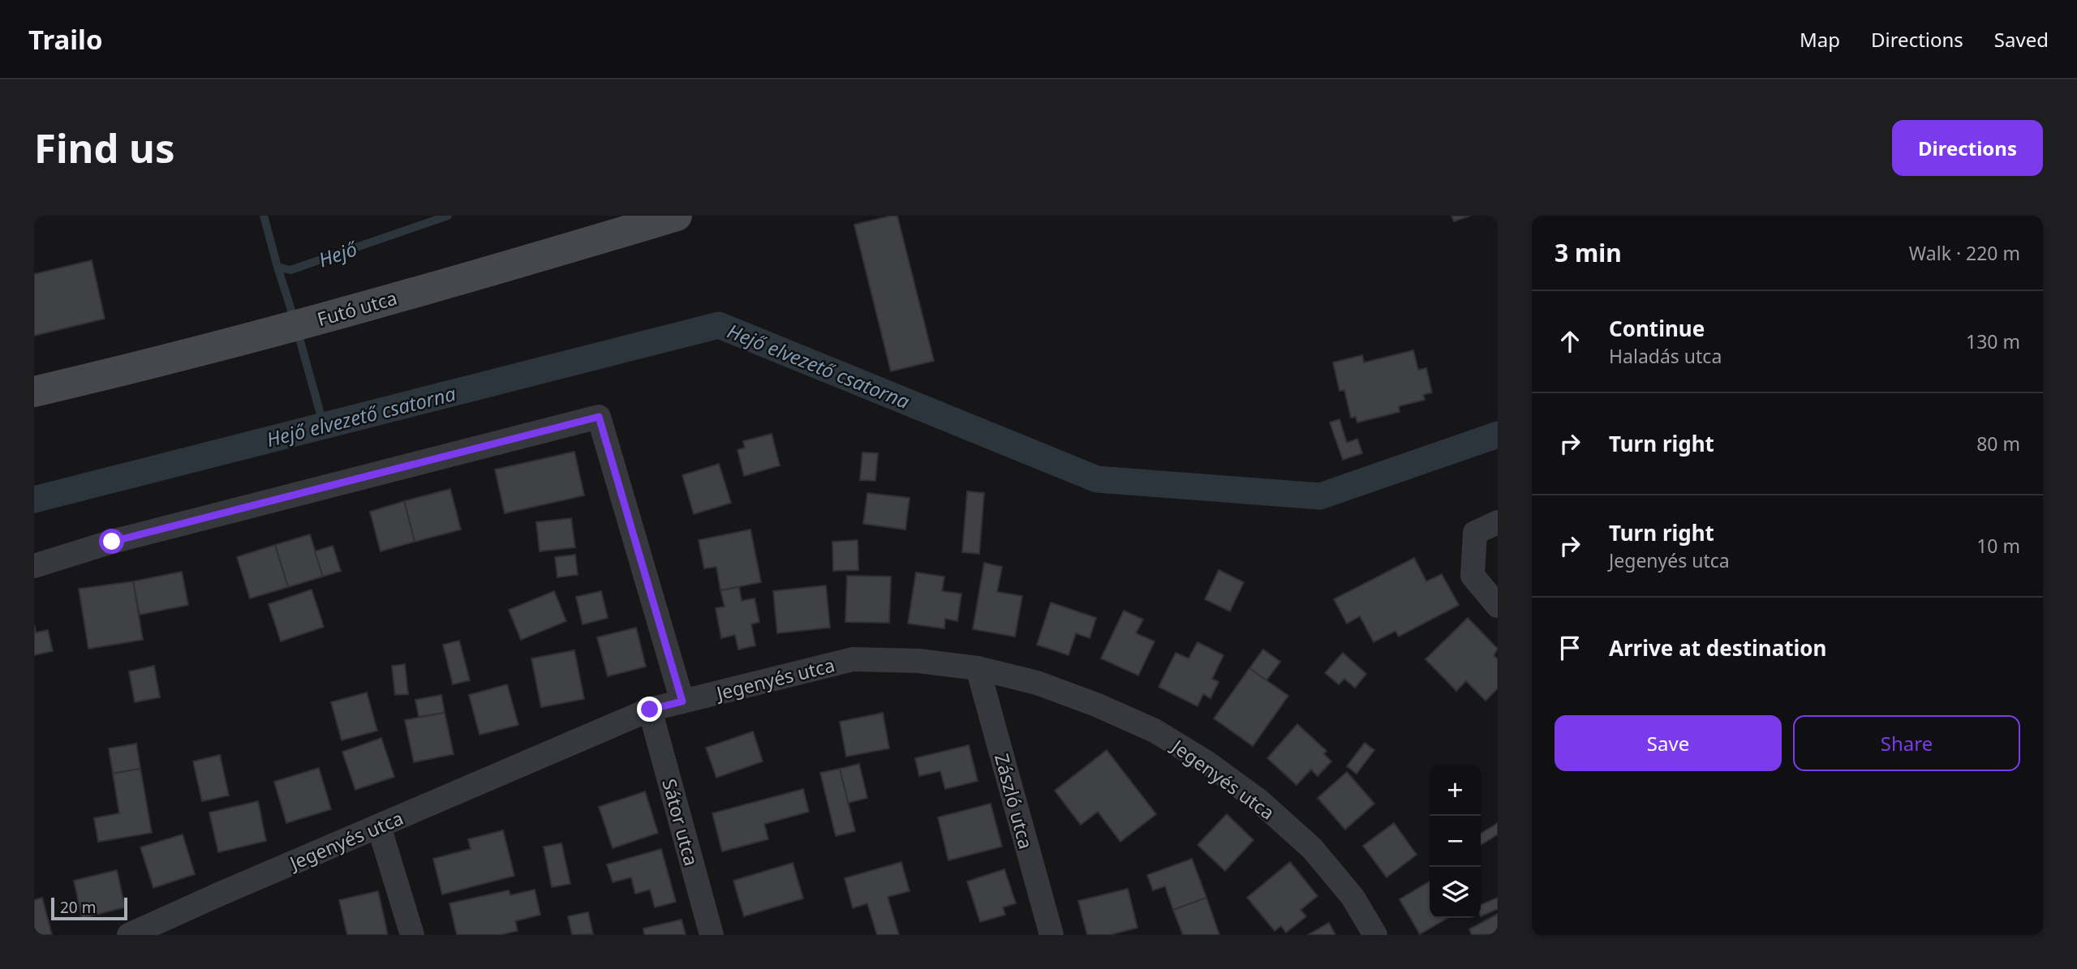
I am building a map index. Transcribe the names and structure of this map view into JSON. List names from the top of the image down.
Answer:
{
  "streets": {
    "main road": ["Futó utca"],
    "street": ["Jegenyés utca", "Zászló utca", "Sátor utca"]
  },
  "crossings": [
    ["Jegenyés utca", "Zászló utca"],
    ["Jegenyés utca", "Sátor utca"]
  ],
  "water": ["Hejő", "Hejő elvezető csatorna"],
  "scale_bar": "20 m",
  "page": {
    "header": "Trailo",
    "nav": ["Map", "Directions", "Saved"],
    "buttons": [
      "Directions",
      ["Save", "Share"]
    ],
    "title": "Find us",
    "heading": ["3 min", "Walk · 220 m"],
    "list": [
      ["Continue", "Haladás utca", "130 m"],
      ["Turn right", "80 m"],
      ["Turn right", "Jegenyés utca", "10 m"],
      "Arrive at destination"
    ],
    "map_buttons": ["+", "−"],
    "scale": "20 m"
  }
}
